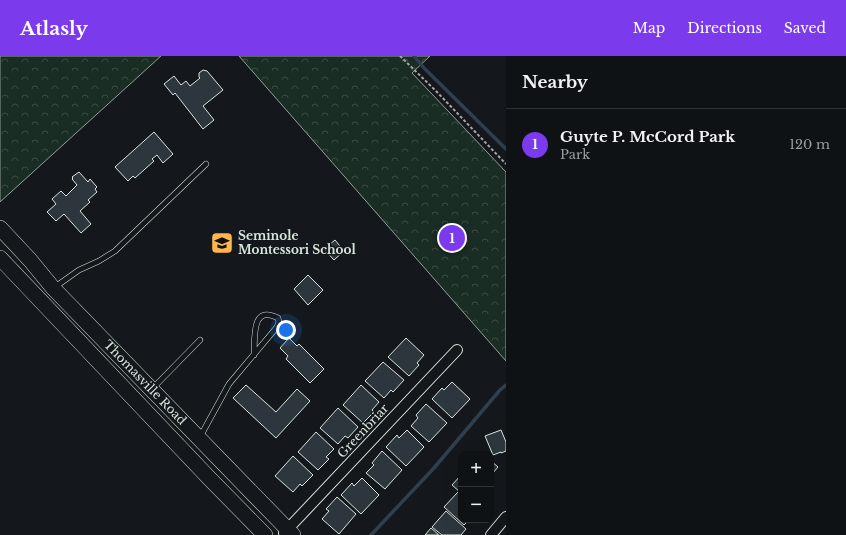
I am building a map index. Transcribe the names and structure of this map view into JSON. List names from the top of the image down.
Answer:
{
  "streets": {
    "main road": ["Thomasville Road"],
    "street": ["Greenbriar"]
  },
  "crossings": [
    ["Thomasville Road", "Greenbriar"]
  ],
  "places": {
    "school or university": ["Seminole Montessori School"]
  },
  "page": {
    "header": "Atlasly",
    "nav": ["Map", "Directions", "Saved"],
    "heading": "Nearby",
    "list": [
      {
        "mark": "1",
        "name": "Guyte P. McCord Park",
        "note": "Park",
        "value": "120 m"
      }
    ],
    "pins": "1",
    "map_buttons": ["+", "−"]
  }
}
